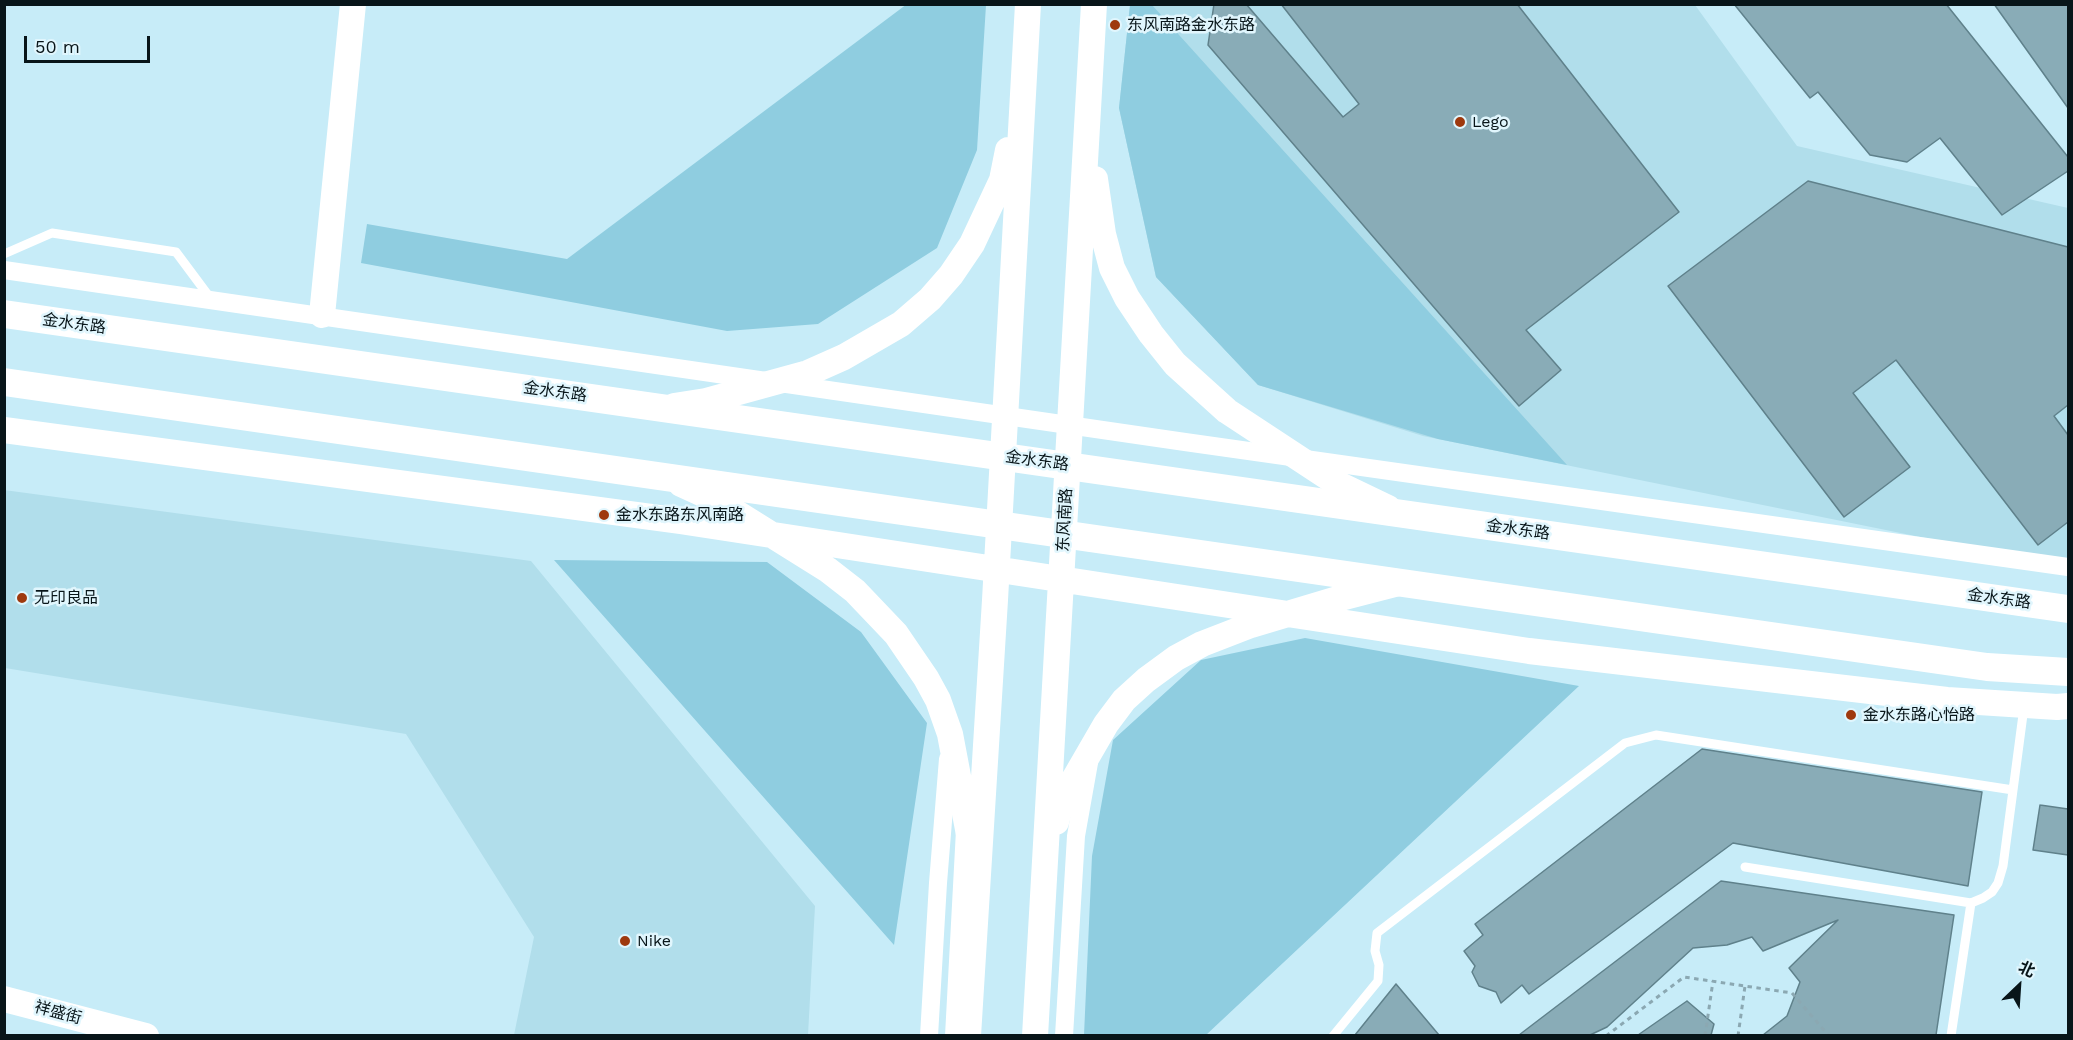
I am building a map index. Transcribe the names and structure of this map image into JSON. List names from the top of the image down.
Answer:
{
  "streets": {
    "main road": ["金水东路", "东风南路", "祥盛街"]
  },
  "crossings": [
    ["金水东路", "东风南路"]
  ],
  "places": [
    "东风南路金水东路",
    "Lego",
    "金水东路东风南路",
    "无印良品",
    "金水东路心怡路",
    "Nike"
  ],
  "scale_bar": "50 m",
  "north": "top right"
}
